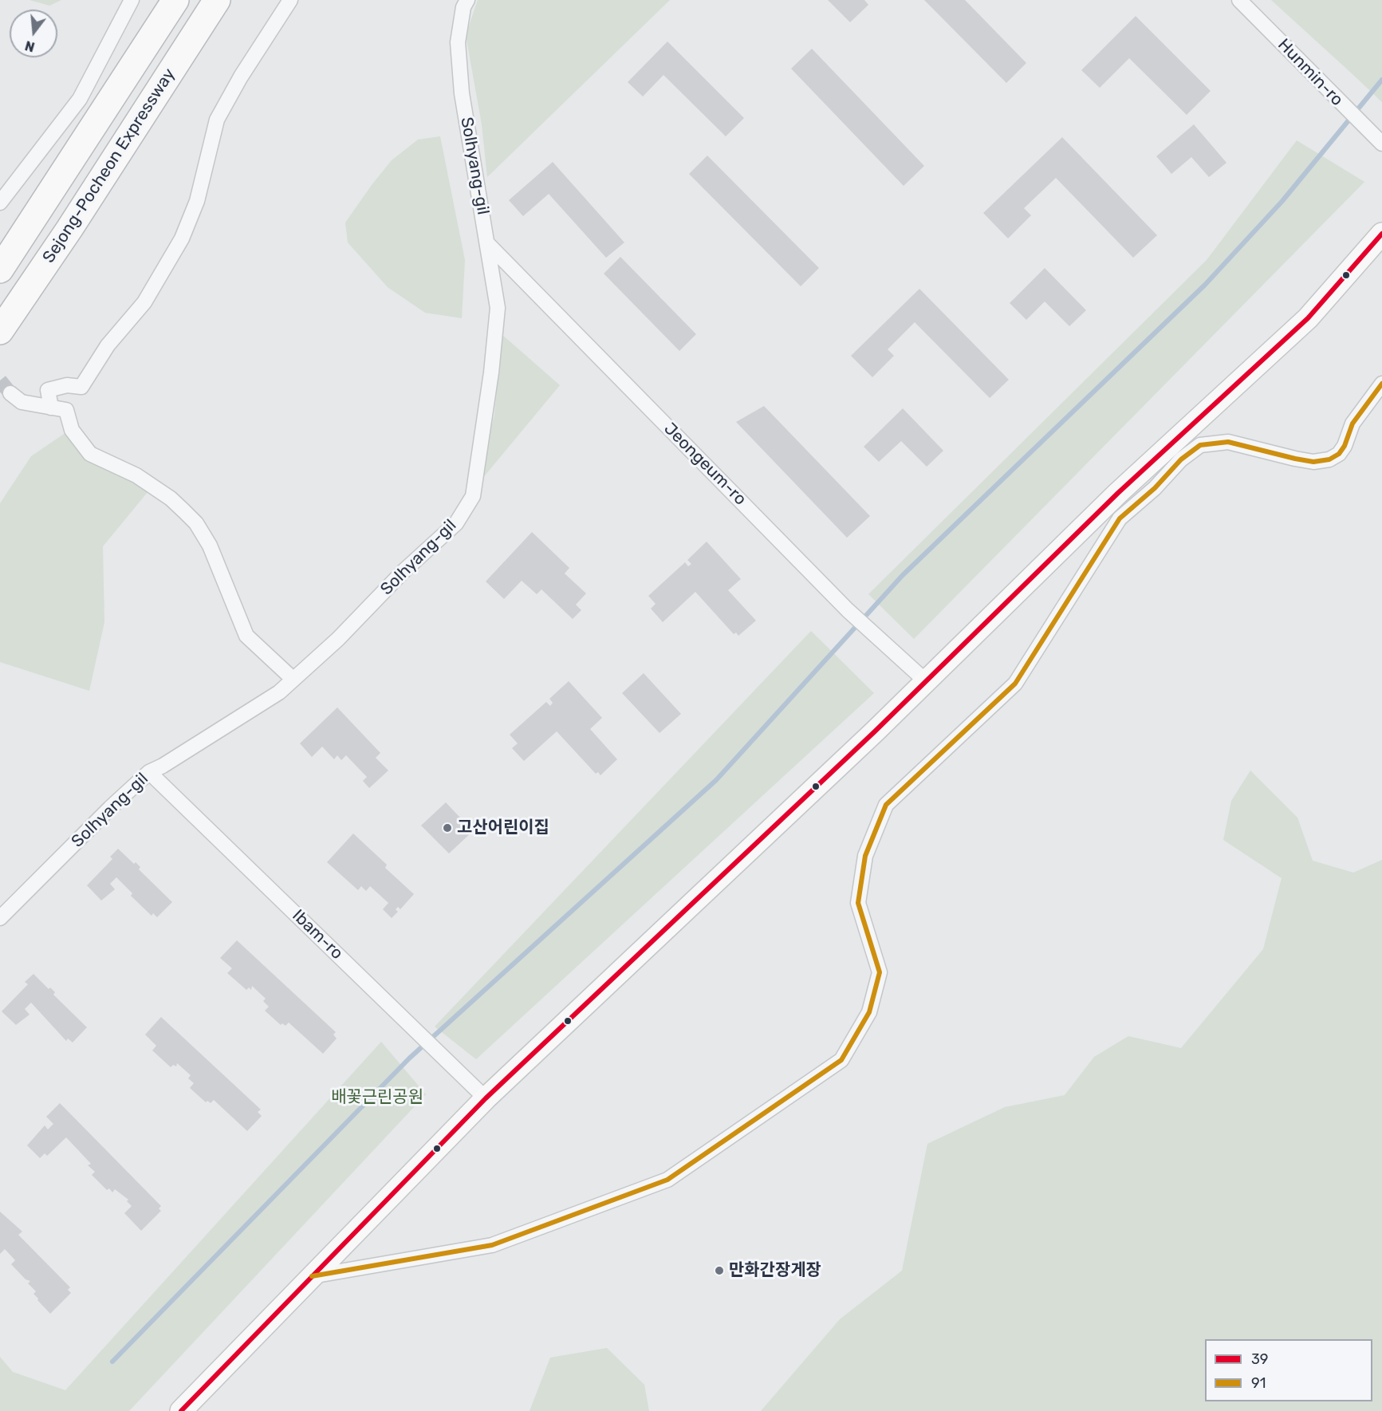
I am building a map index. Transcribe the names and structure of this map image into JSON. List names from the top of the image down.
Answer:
{
  "streets": {
    "highway": ["Sejong-Pocheon Expressway"],
    "street": [
      "Hunmin-ro",
      "Solhyang-gil",
      "Jeongeum-ro",
      "Ibam-ro"
    ]
  },
  "crossings": [
    ["Solhyang-gil", "Jeongeum-ro"],
    ["Solhyang-gil", "Ibam-ro"]
  ],
  "parks": ["배꽃근린공원"],
  "places": ["고산어린이집", "만화간장게장"],
  "lines": ["transit line 39", "transit line 91"],
  "legend": ["39", "91"],
  "north": "bottom"
}
